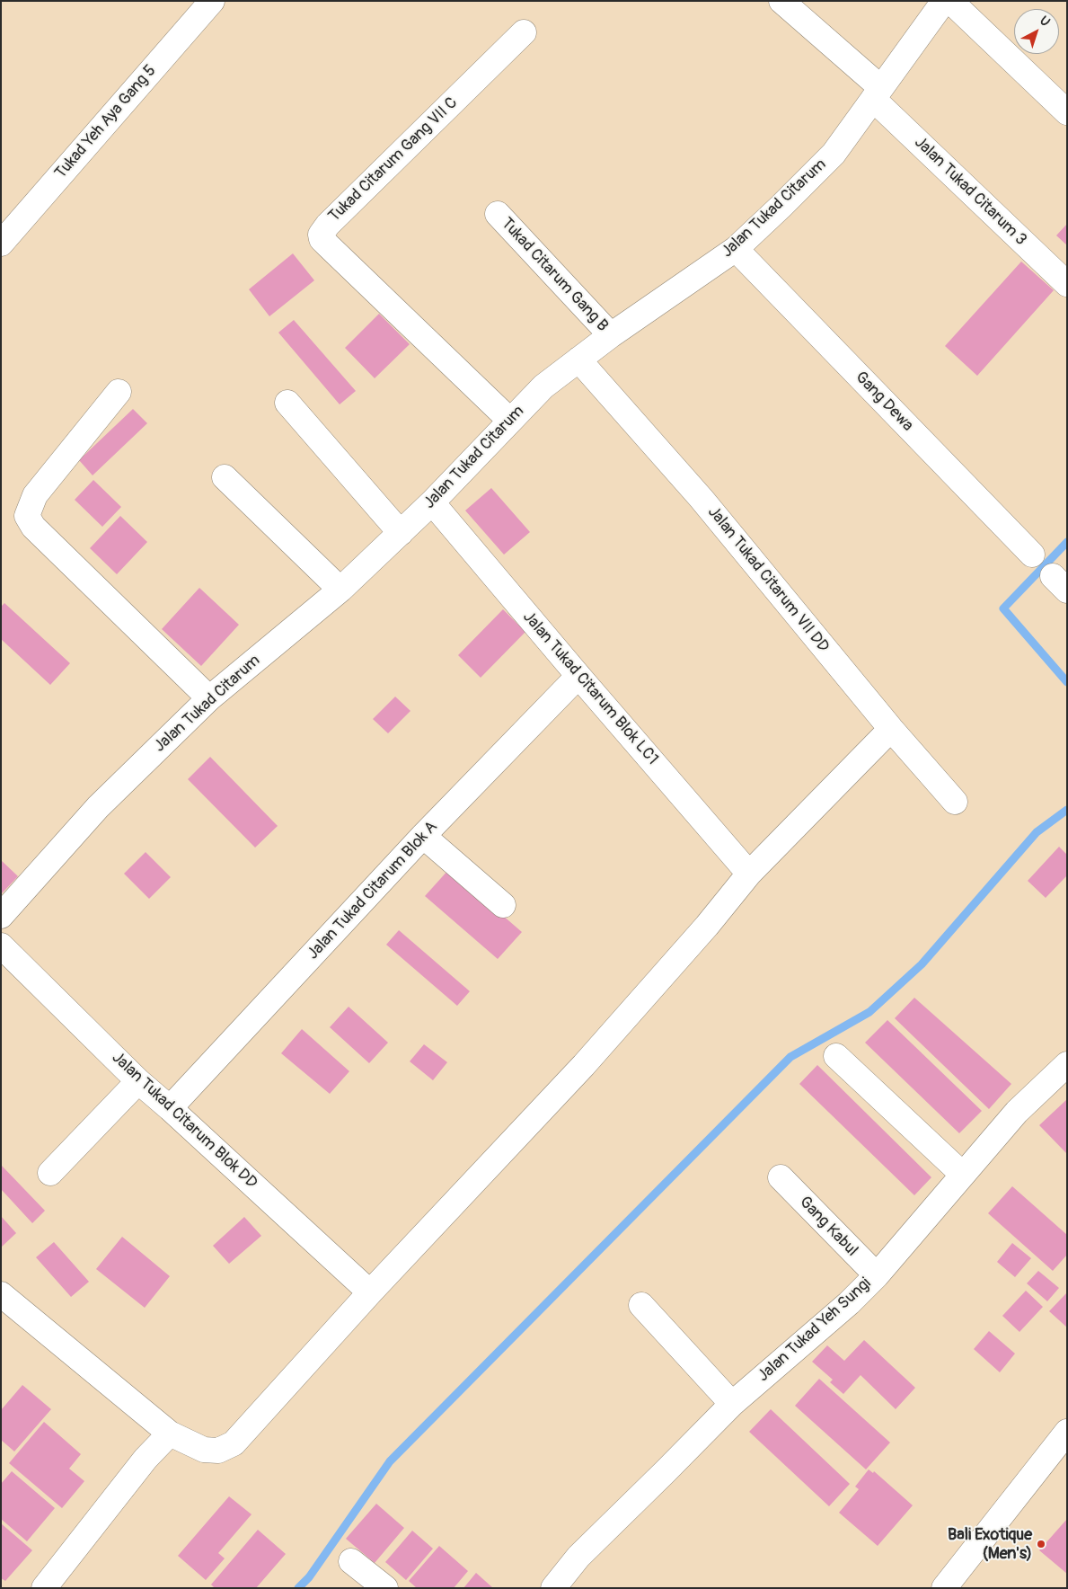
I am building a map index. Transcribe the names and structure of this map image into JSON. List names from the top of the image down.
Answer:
{
  "streets": {
    "street": [
      "Tukad Yeh Aya Gang 5",
      "Tukad Citarum Gang VII C",
      "Jalan Tukad Citarum 3",
      "Jalan Tukad Citarum",
      "Tukad Citarum Gang B",
      "Gang Dewa",
      "Jalan Tukad Citarum VII DD",
      "Jalan Tukad Citarum Blok LC1",
      "Jalan Tukad Citarum Blok A",
      "Jalan Tukad Citarum Blok DD",
      "Gang Kabul",
      "Jalan Tukad Yeh Sungi"
    ]
  },
  "crossings": [
    ["Tukad Citarum Gang VII C", "Jalan Tukad Citarum"],
    ["Jalan Tukad Citarum 3", "Jalan Tukad Citarum"],
    ["Jalan Tukad Citarum", "Tukad Citarum Gang B"],
    ["Jalan Tukad Citarum", "Gang Dewa"],
    ["Jalan Tukad Citarum", "Jalan Tukad Citarum VII DD"],
    ["Jalan Tukad Citarum", "Jalan Tukad Citarum Blok LC1"],
    ["Jalan Tukad Citarum Blok LC1", "Jalan Tukad Citarum Blok A"],
    ["Jalan Tukad Citarum Blok A", "Jalan Tukad Citarum Blok DD"],
    ["Gang Kabul", "Jalan Tukad Yeh Sungi"]
  ],
  "places": ["Bali Exotique (Men's)"],
  "north": "top right"
}
